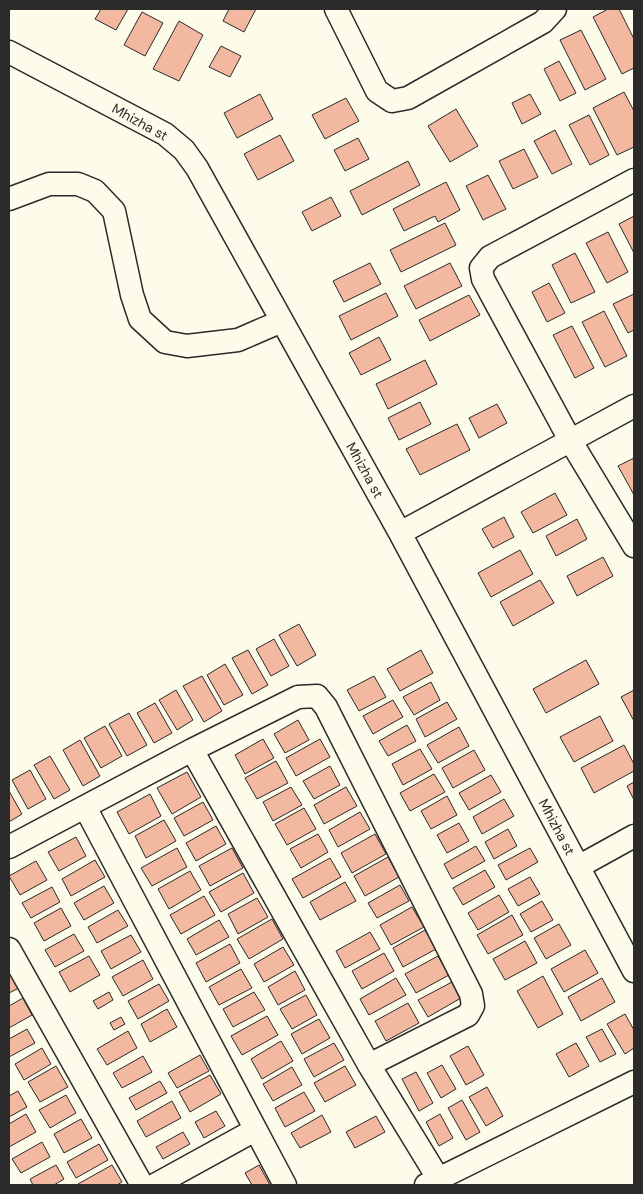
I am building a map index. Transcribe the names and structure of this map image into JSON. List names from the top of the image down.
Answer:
{
  "streets": {
    "street": ["Mhizha st"]
  }
}
